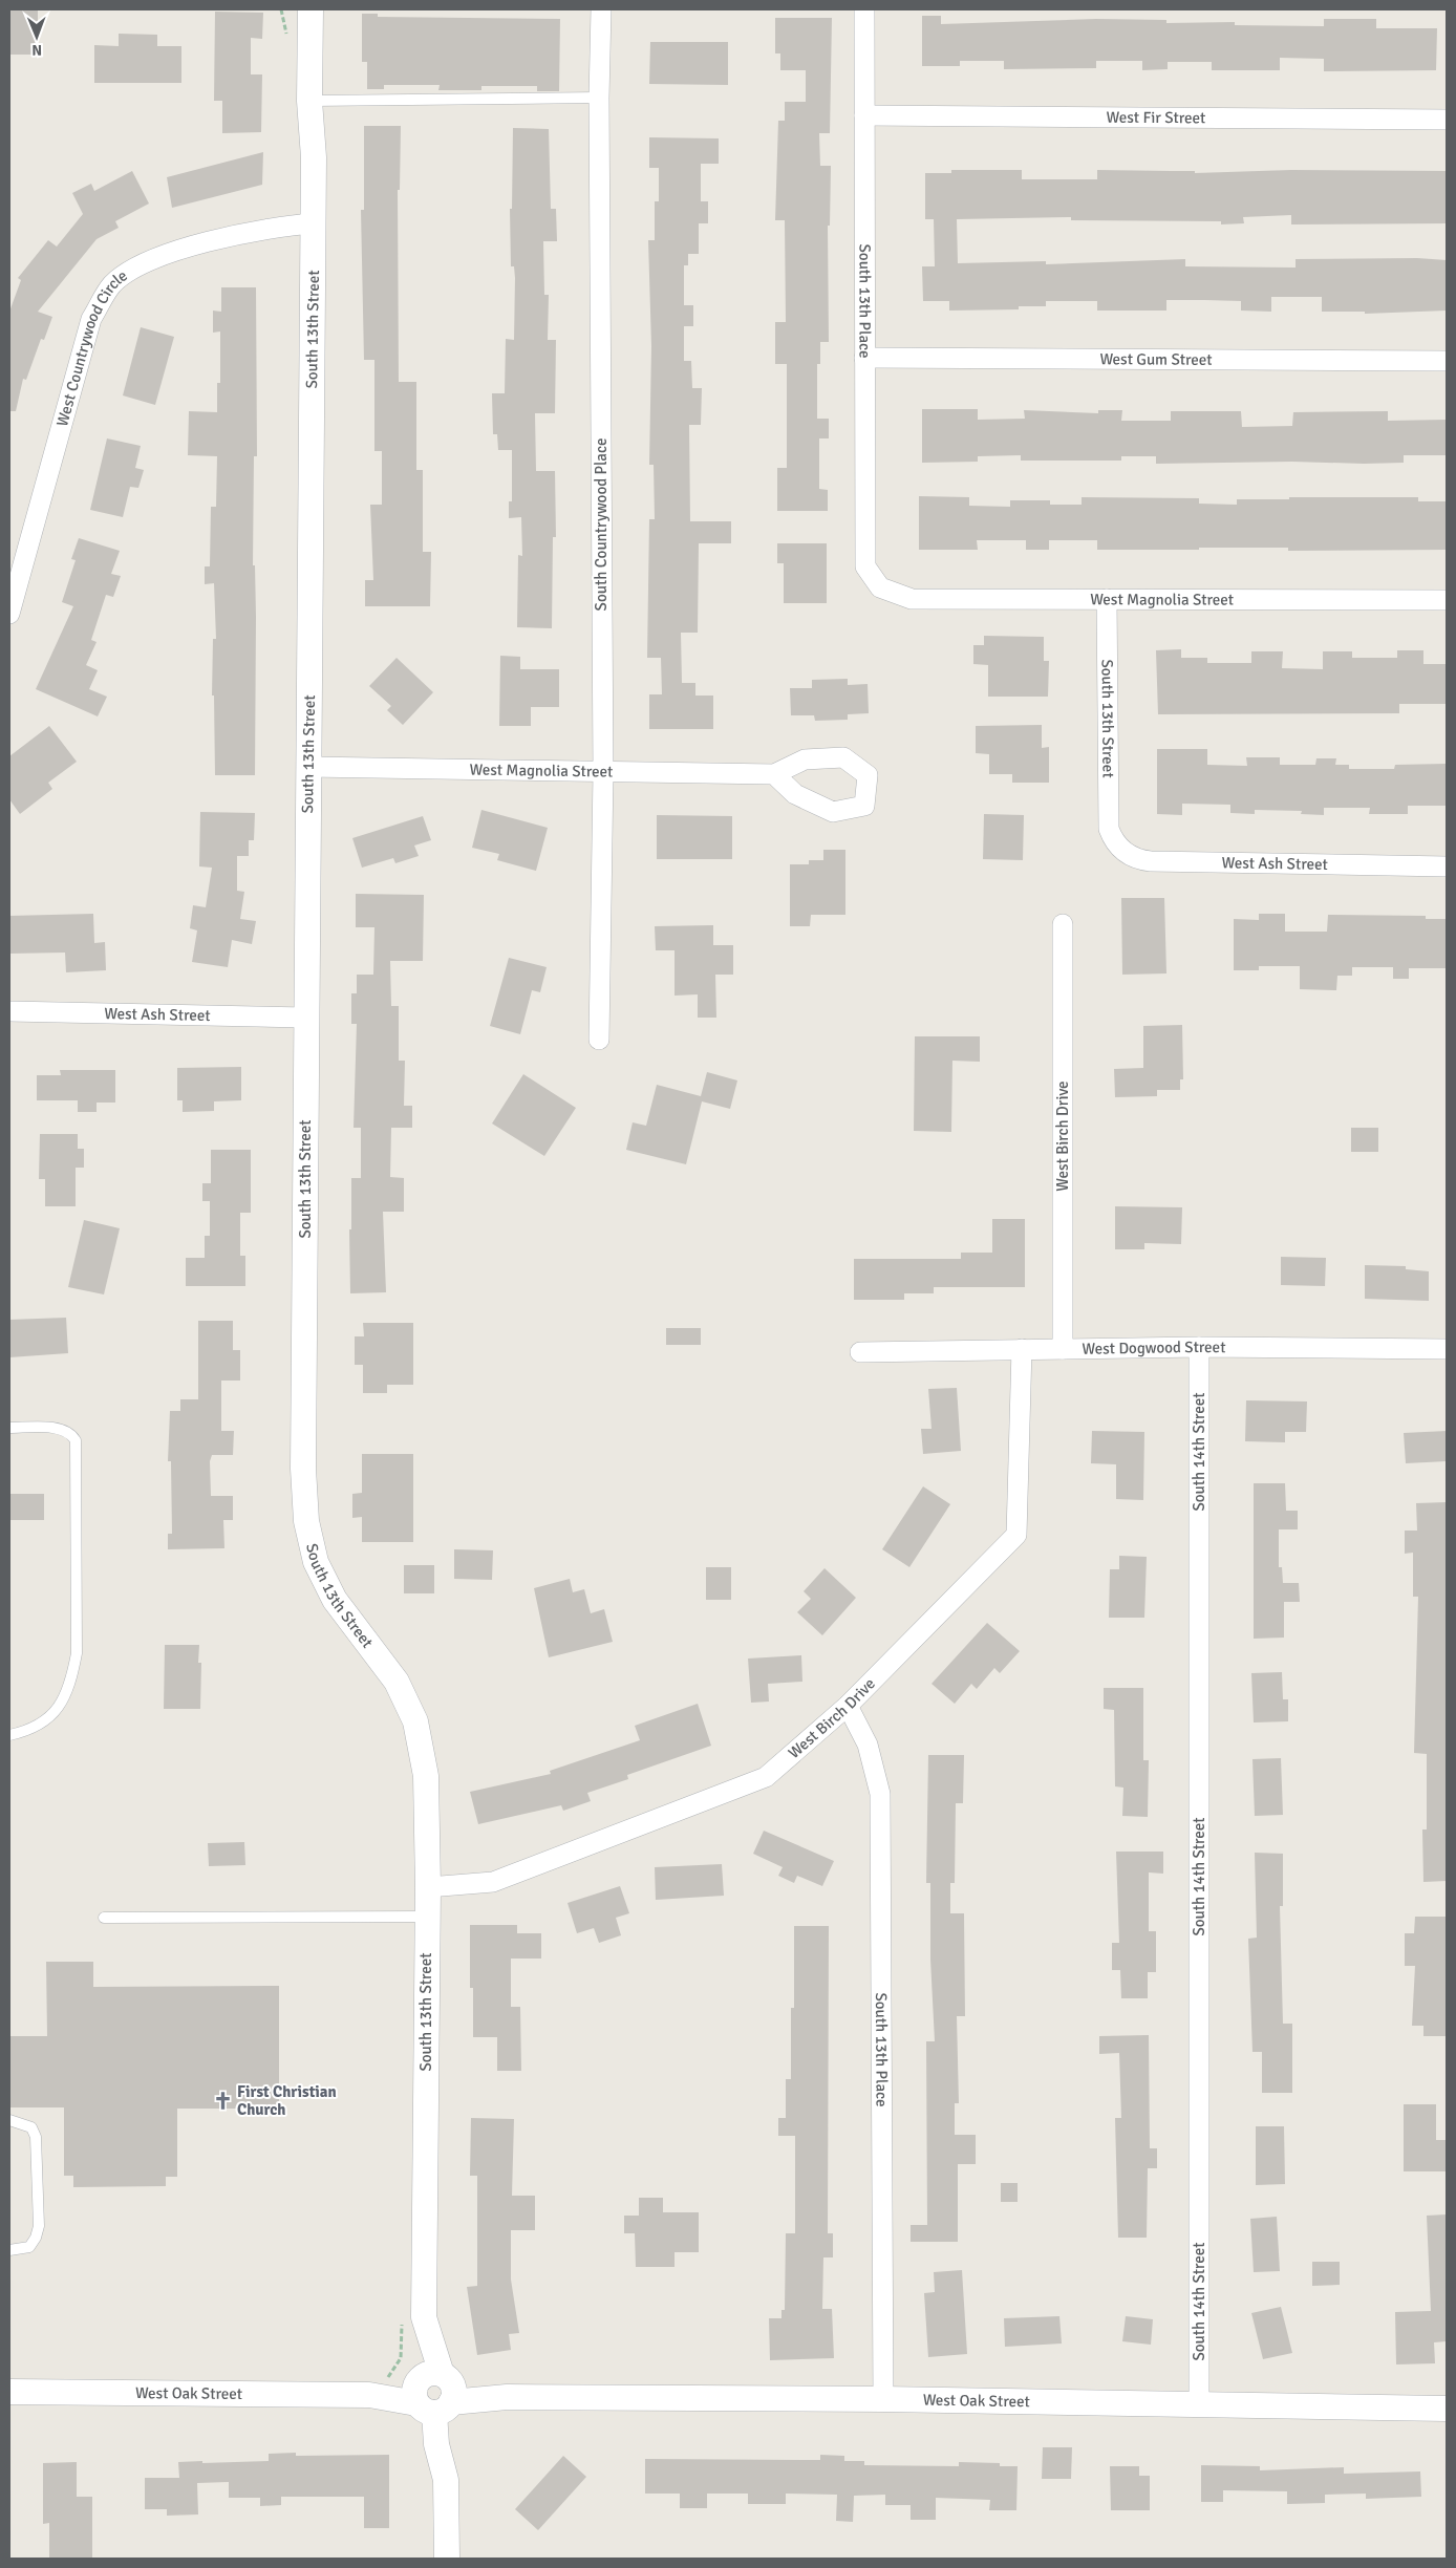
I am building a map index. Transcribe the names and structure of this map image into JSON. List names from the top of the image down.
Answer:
{
  "streets": {
    "street": [
      "West Fir Street",
      "South 13th Place",
      "South 13th Street",
      "West Countrywood Circle",
      "West Gum Street",
      "South Countrywood Place",
      "West Magnolia Street",
      "West Ash Street",
      "West Birch Drive",
      "West Dogwood Street",
      "South 14th Street",
      "West Oak Street"
    ]
  },
  "crossings": [
    ["West Fir Street", "South 13th Place"],
    ["South 13th Place", "West Gum Street"],
    ["South 13th Place", "West Magnolia Street"],
    ["South 13th Place", "West Birch Drive"],
    ["South 13th Place", "West Oak Street"],
    ["South 13th Street", "West Countrywood Circle"],
    ["South 13th Street", "West Magnolia Street"],
    ["South 13th Street", "West Ash Street"],
    ["South 13th Street", "West Birch Drive"],
    ["South 13th Street", "West Oak Street"],
    ["South Countrywood Place", "West Magnolia Street"],
    ["West Birch Drive", "West Dogwood Street"],
    ["West Dogwood Street", "South 14th Street"],
    ["South 14th Street", "West Oak Street"]
  ],
  "places": {
    "church": ["First Christian Church"]
  },
  "north": "bottom"
}
